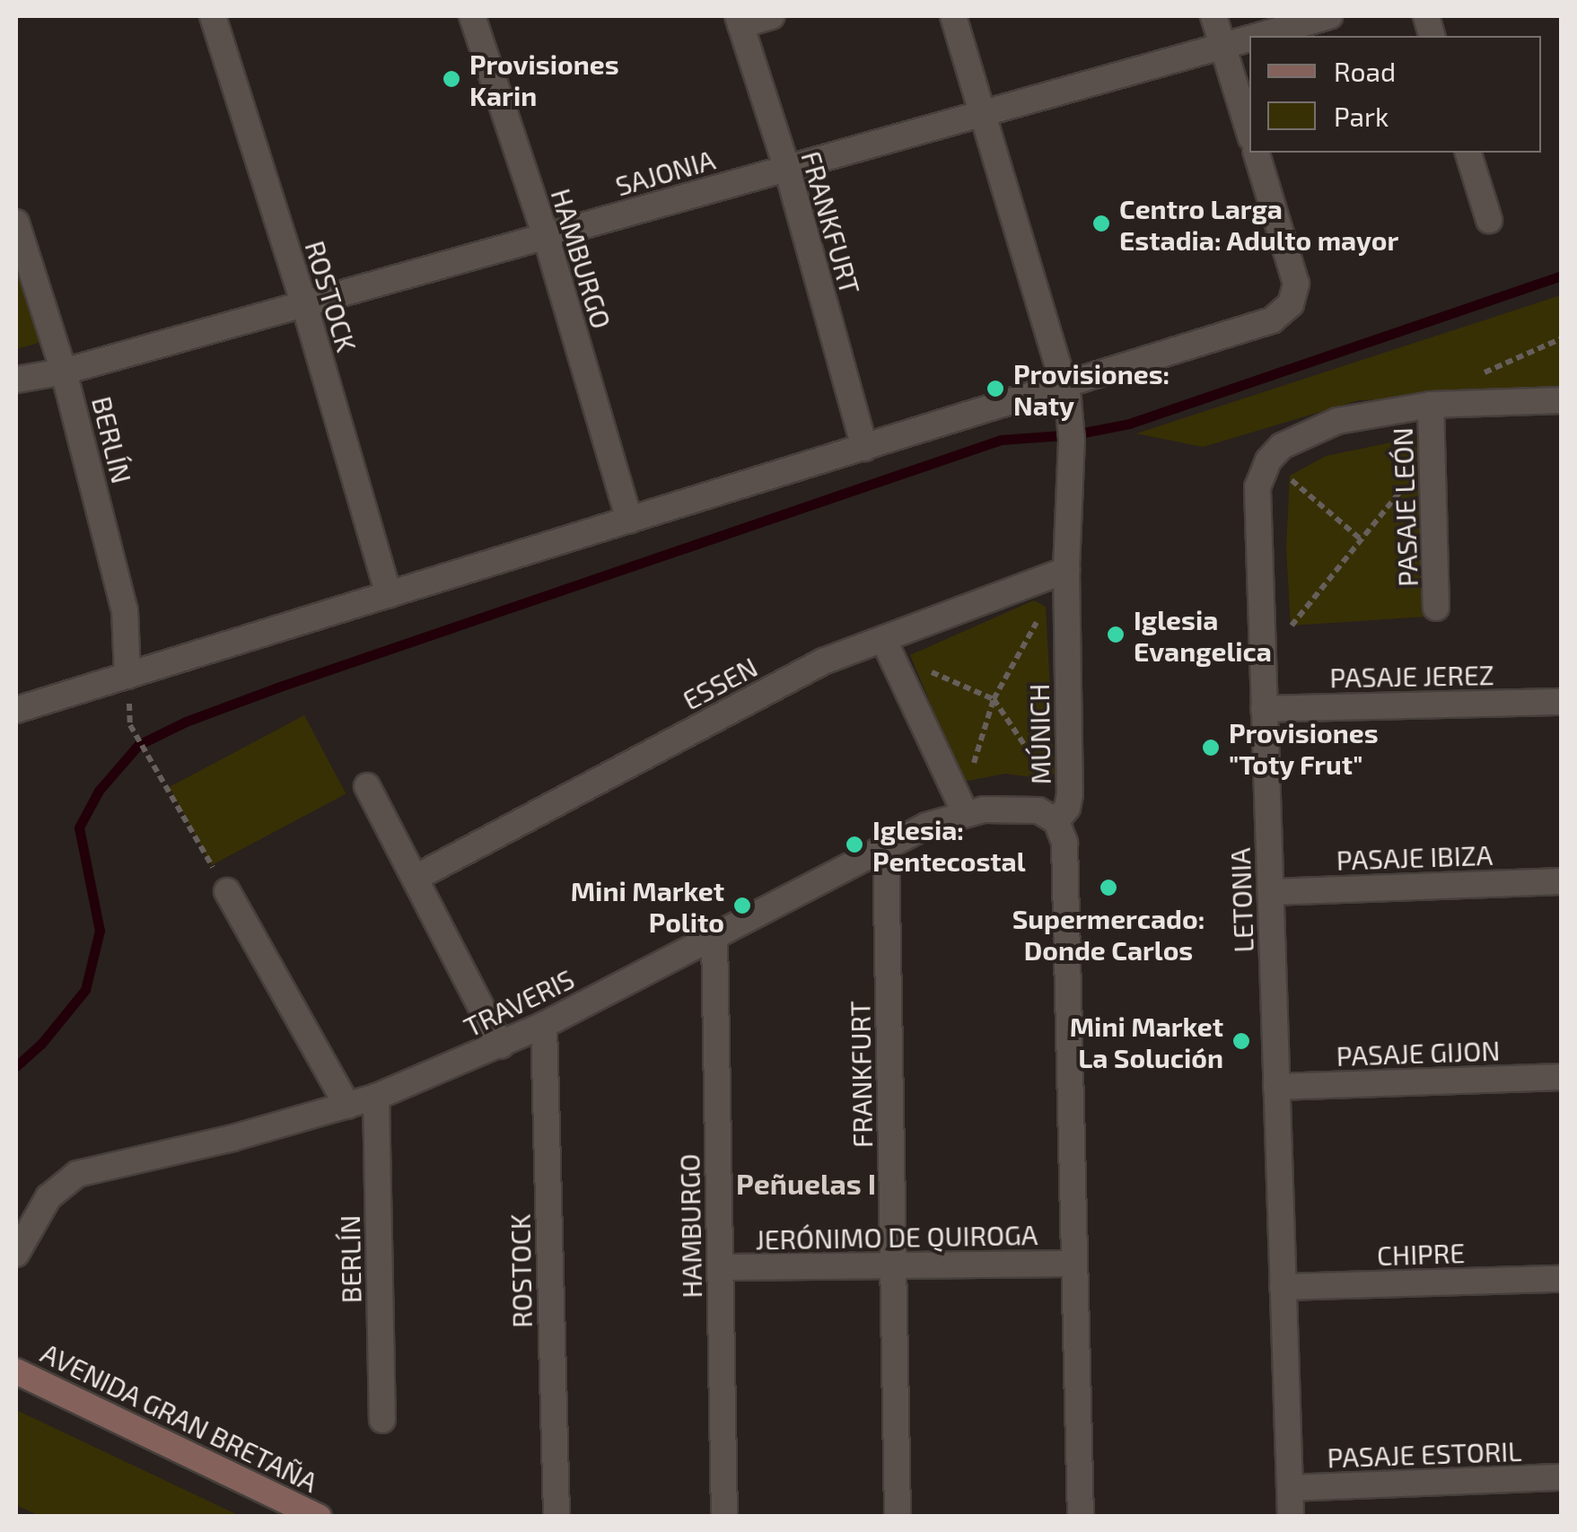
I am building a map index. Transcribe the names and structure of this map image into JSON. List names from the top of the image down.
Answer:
{
  "streets": {
    "main road": ["AVENIDA GRAN BRETAÑA"],
    "street": [
      "SAJONIA",
      "FRANKFURT",
      "HAMBURGO",
      "ROSTOCK",
      "BERLÍN",
      "PASAJE LEÓN",
      "PASAJE JEREZ",
      "ESSEN",
      "MÚNICH",
      "PASAJE IBIZA",
      "LETONIA",
      "TRAVERIS",
      "PASAJE GIJON",
      "JERÓNIMO DE QUIROGA",
      "CHIPRE",
      "PASAJE ESTORIL"
    ]
  },
  "crossings": [
    ["SAJONIA", "FRANKFURT"],
    ["SAJONIA", "HAMBURGO"],
    ["SAJONIA", "ROSTOCK"],
    ["SAJONIA", "BERLÍN"],
    ["SAJONIA", "MÚNICH"],
    ["FRANKFURT", "TRAVERIS"],
    ["FRANKFURT", "JERÓNIMO DE QUIROGA"],
    ["HAMBURGO", "TRAVERIS"],
    ["HAMBURGO", "JERÓNIMO DE QUIROGA"],
    ["ROSTOCK", "TRAVERIS"],
    ["BERLÍN", "TRAVERIS"],
    ["PASAJE LEÓN", "LETONIA"],
    ["PASAJE JEREZ", "LETONIA"],
    ["ESSEN", "MÚNICH"],
    ["MÚNICH", "TRAVERIS"],
    ["MÚNICH", "JERÓNIMO DE QUIROGA"],
    ["PASAJE IBIZA", "LETONIA"],
    ["LETONIA", "PASAJE GIJON"],
    ["LETONIA", "CHIPRE"],
    ["LETONIA", "PASAJE ESTORIL"]
  ],
  "districts": ["Peñuelas I"],
  "places": [
    "Provisiones Karin",
    "Centro Larga Estadia: Adulto mayor",
    "Provisiones: Naty",
    "Iglesia Evangelica",
    "Provisiones \"Toty Frut\"",
    "Iglesia: Pentecostal",
    "Supermercado: Donde Carlos",
    "Mini Market Polito",
    "Mini Market La Solución"
  ],
  "legend": ["Road", "Park"]
}
